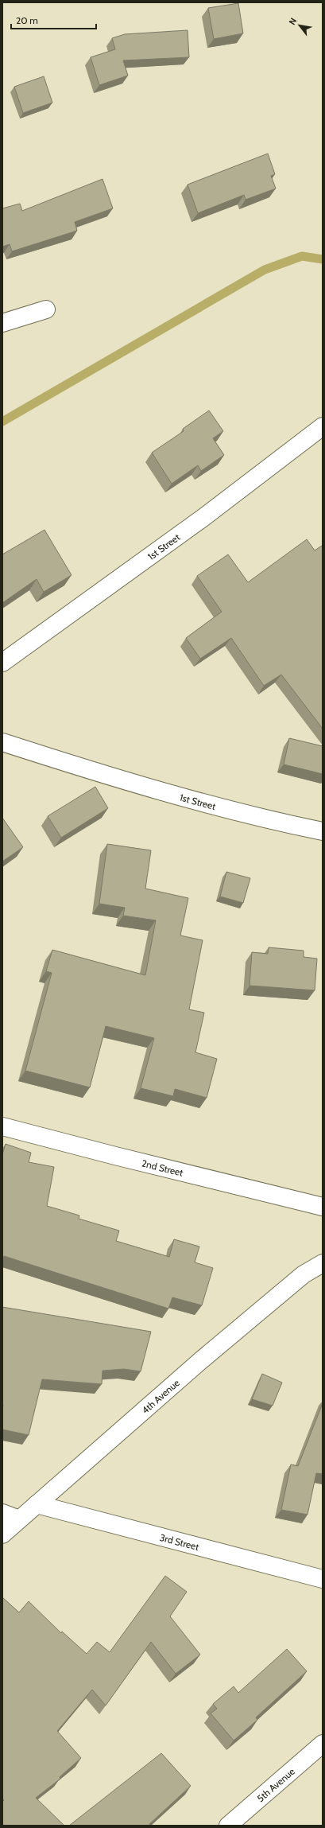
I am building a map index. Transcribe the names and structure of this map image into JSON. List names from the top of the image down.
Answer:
{
  "streets": {
    "street": [
      "1st Street",
      "2nd Street",
      "4th Avenue",
      "3rd Street",
      "5th Avenue"
    ]
  },
  "crossings": [
    ["4th Avenue", "3rd Street"]
  ],
  "scale_bar": "20 m",
  "north": "top left"
}
